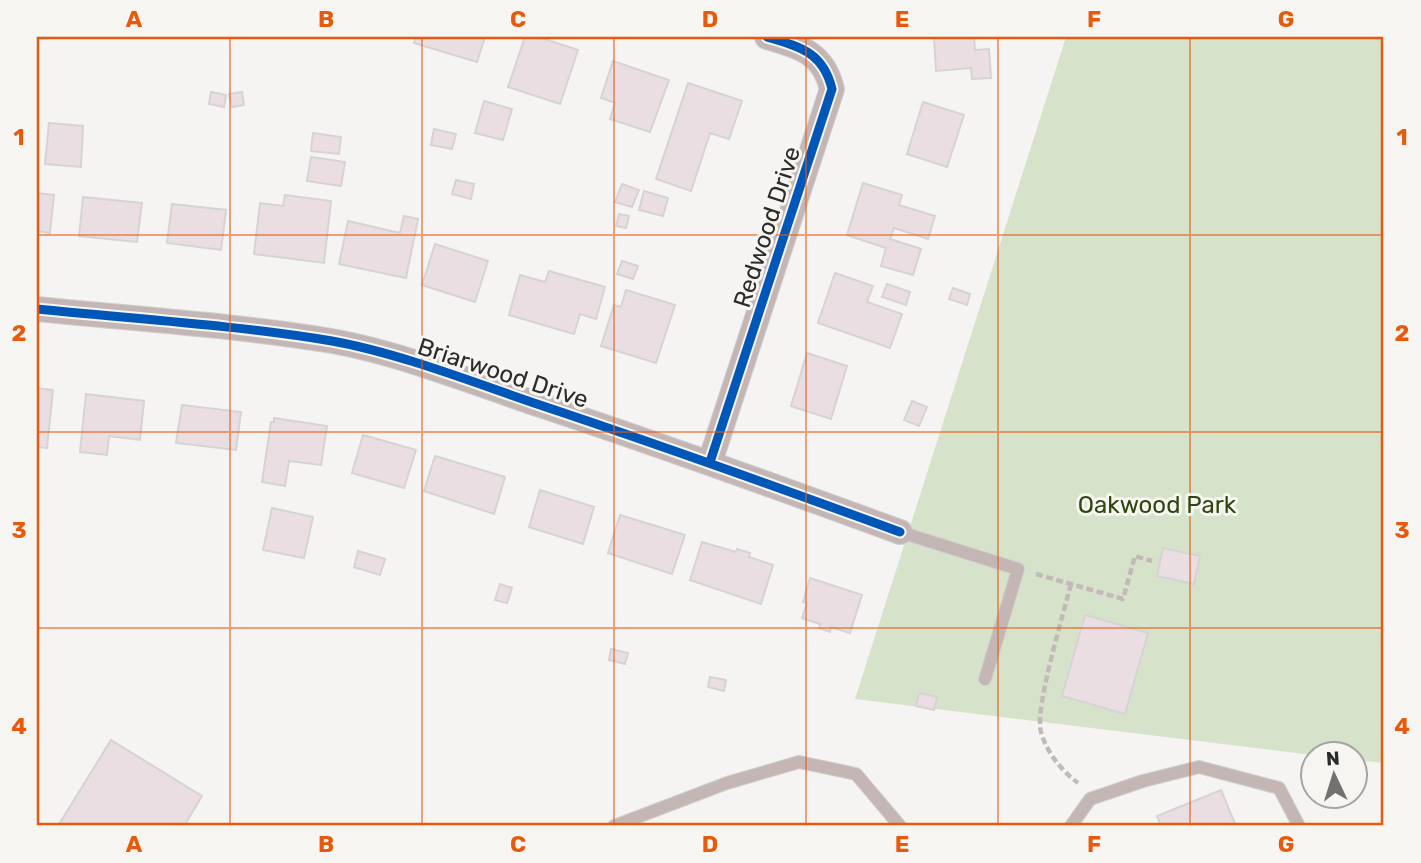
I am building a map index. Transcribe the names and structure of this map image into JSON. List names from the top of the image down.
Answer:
{
  "streets": {
    "street": ["Redwood Drive", "Briarwood Drive"]
  },
  "crossings": [
    ["Redwood Drive", "Briarwood Drive"]
  ],
  "parks": ["Oakwood Park"],
  "north": "top",
  "grid": {
    "columns": [
      "A",
      "B",
      "C",
      "D",
      "E",
      "F",
      "G"
    ],
    "rows": [
      "1",
      "2",
      "3",
      "4"
    ]
  }
}
